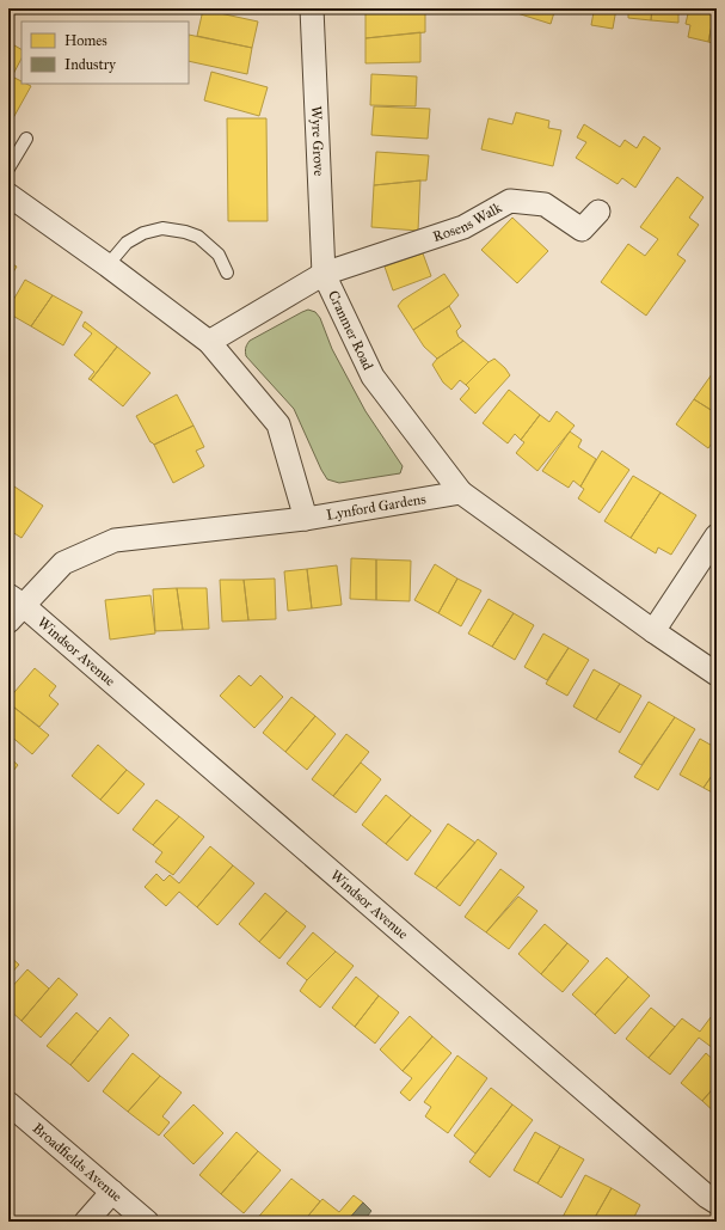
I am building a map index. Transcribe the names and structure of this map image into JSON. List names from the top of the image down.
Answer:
{
  "streets": {
    "street": [
      "Wyre Grove",
      "Rosens Walk",
      "Cranmer Road",
      "Lynford Gardens",
      "Windsor Avenue",
      "Broadfields Avenue"
    ]
  },
  "crossings": [
    ["Wyre Grove", "Rosens Walk"],
    ["Wyre Grove", "Cranmer Road"],
    ["Rosens Walk", "Cranmer Road"],
    ["Cranmer Road", "Lynford Gardens"],
    ["Lynford Gardens", "Windsor Avenue"]
  ],
  "legend": ["Homes", "Industry"]
}
